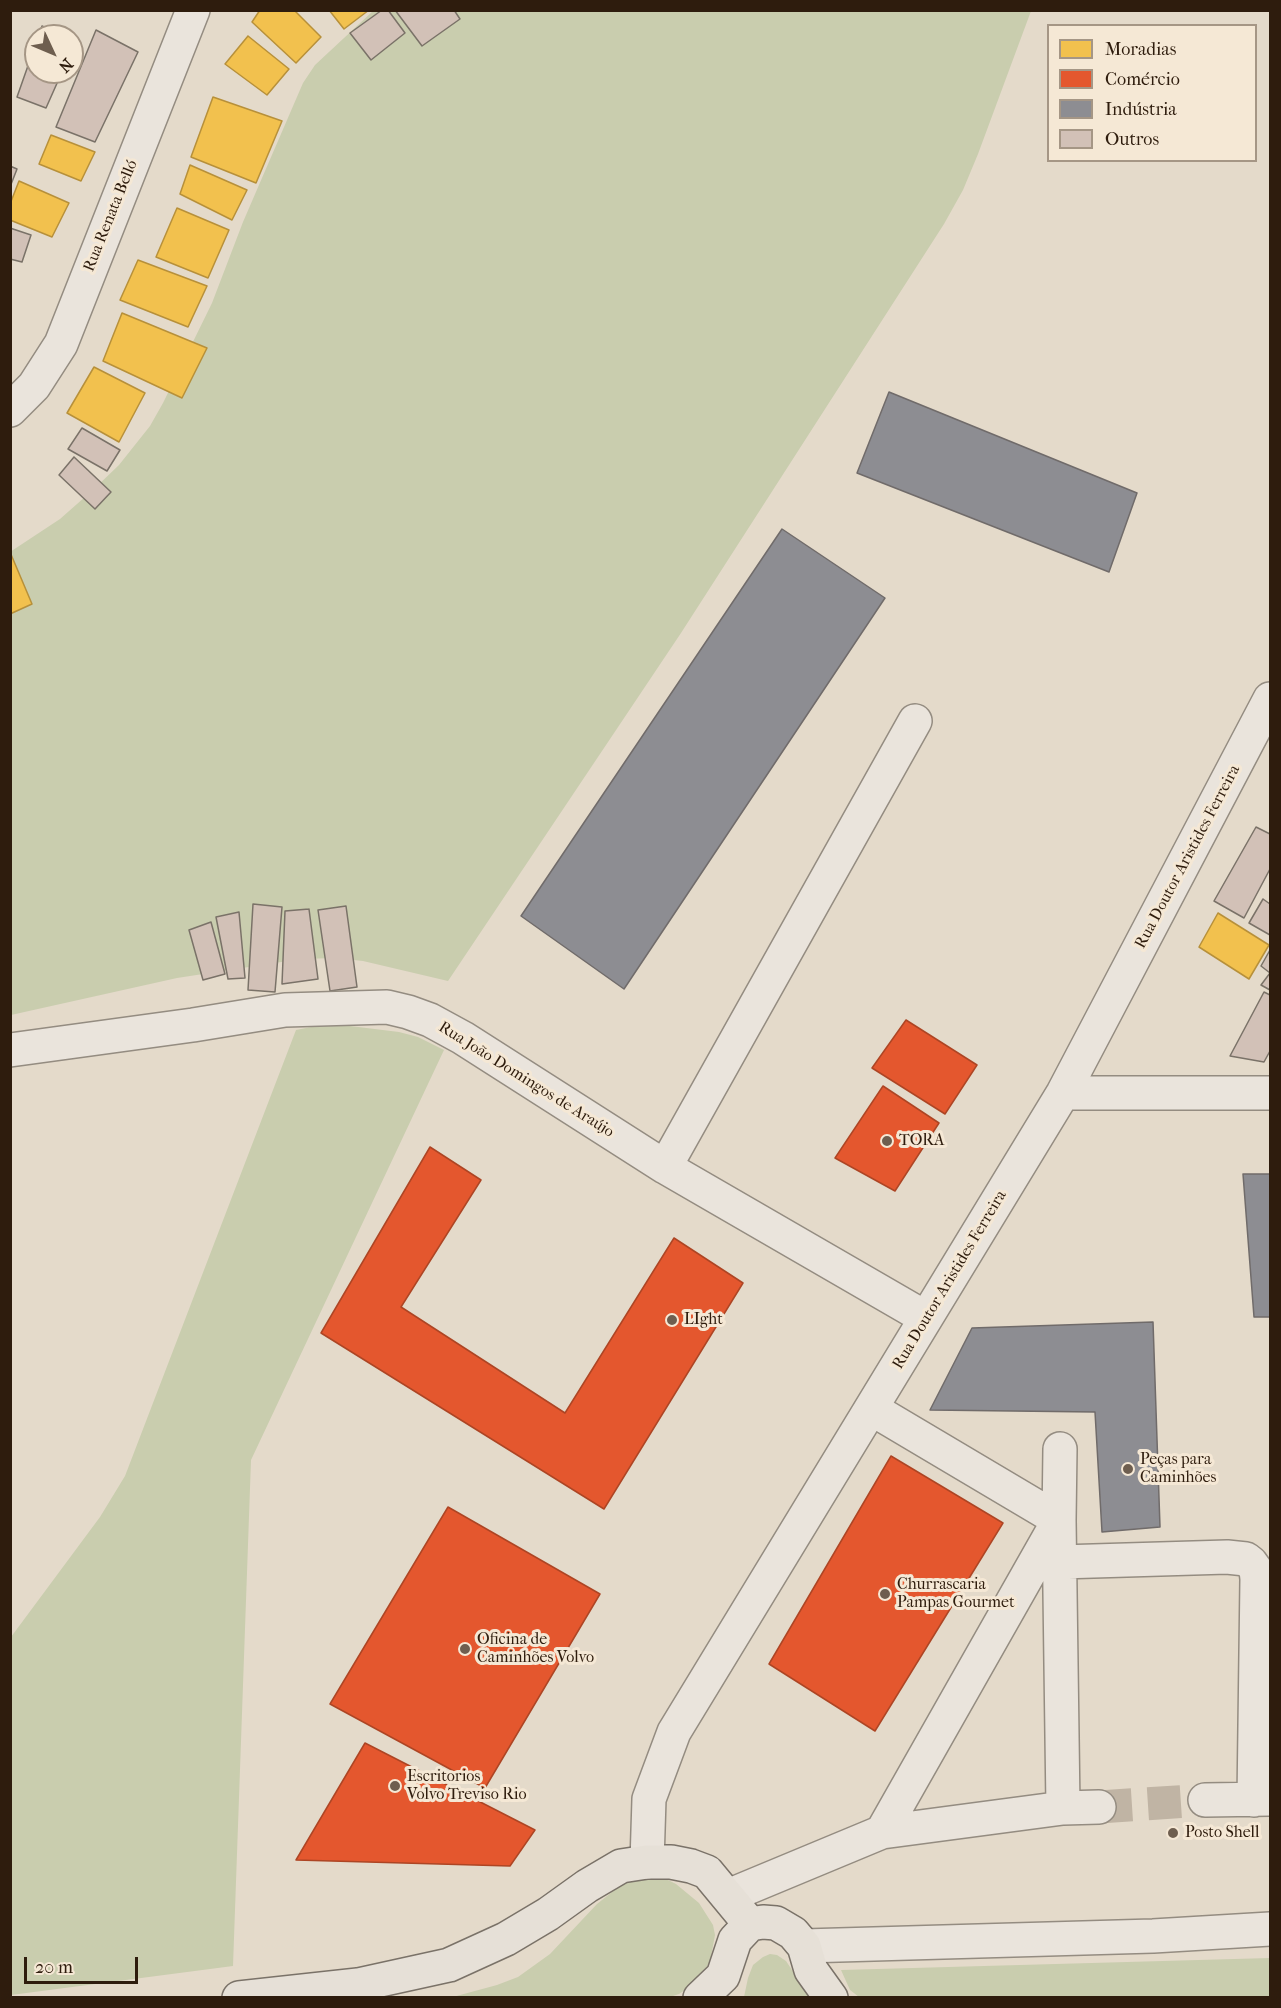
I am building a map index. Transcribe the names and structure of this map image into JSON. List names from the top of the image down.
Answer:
{
  "streets": {
    "street": ["Rua Renata Belló", "Rua Doutor Aristides Ferreira", "Rua João Domingos de Araújo"]
  },
  "crossings": [
    ["Rua Doutor Aristides Ferreira", "Rua João Domingos de Araújo"]
  ],
  "places": [
    "TORA",
    "LIght",
    "Peças para Caminhões",
    "Churrascaria Pampas Gourmet",
    "Oficina de Caminhões Volvo",
    "Escritorios Volvo Treviso Rio",
    "Posto Shell"
  ],
  "legend": [
    "Moradias",
    "Comércio",
    "Indústria",
    "Outros"
  ],
  "scale_bar": "20 m",
  "north": "bottom right"
}
